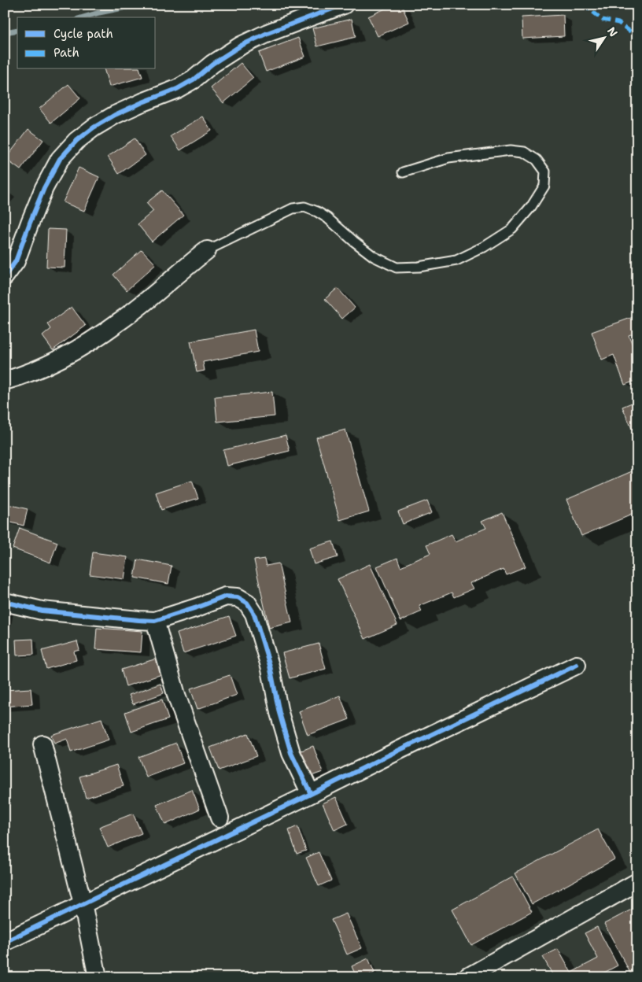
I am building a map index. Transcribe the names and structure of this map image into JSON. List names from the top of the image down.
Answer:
{
  "legend": ["Cycle path", "Path"],
  "north": "top right"
}
